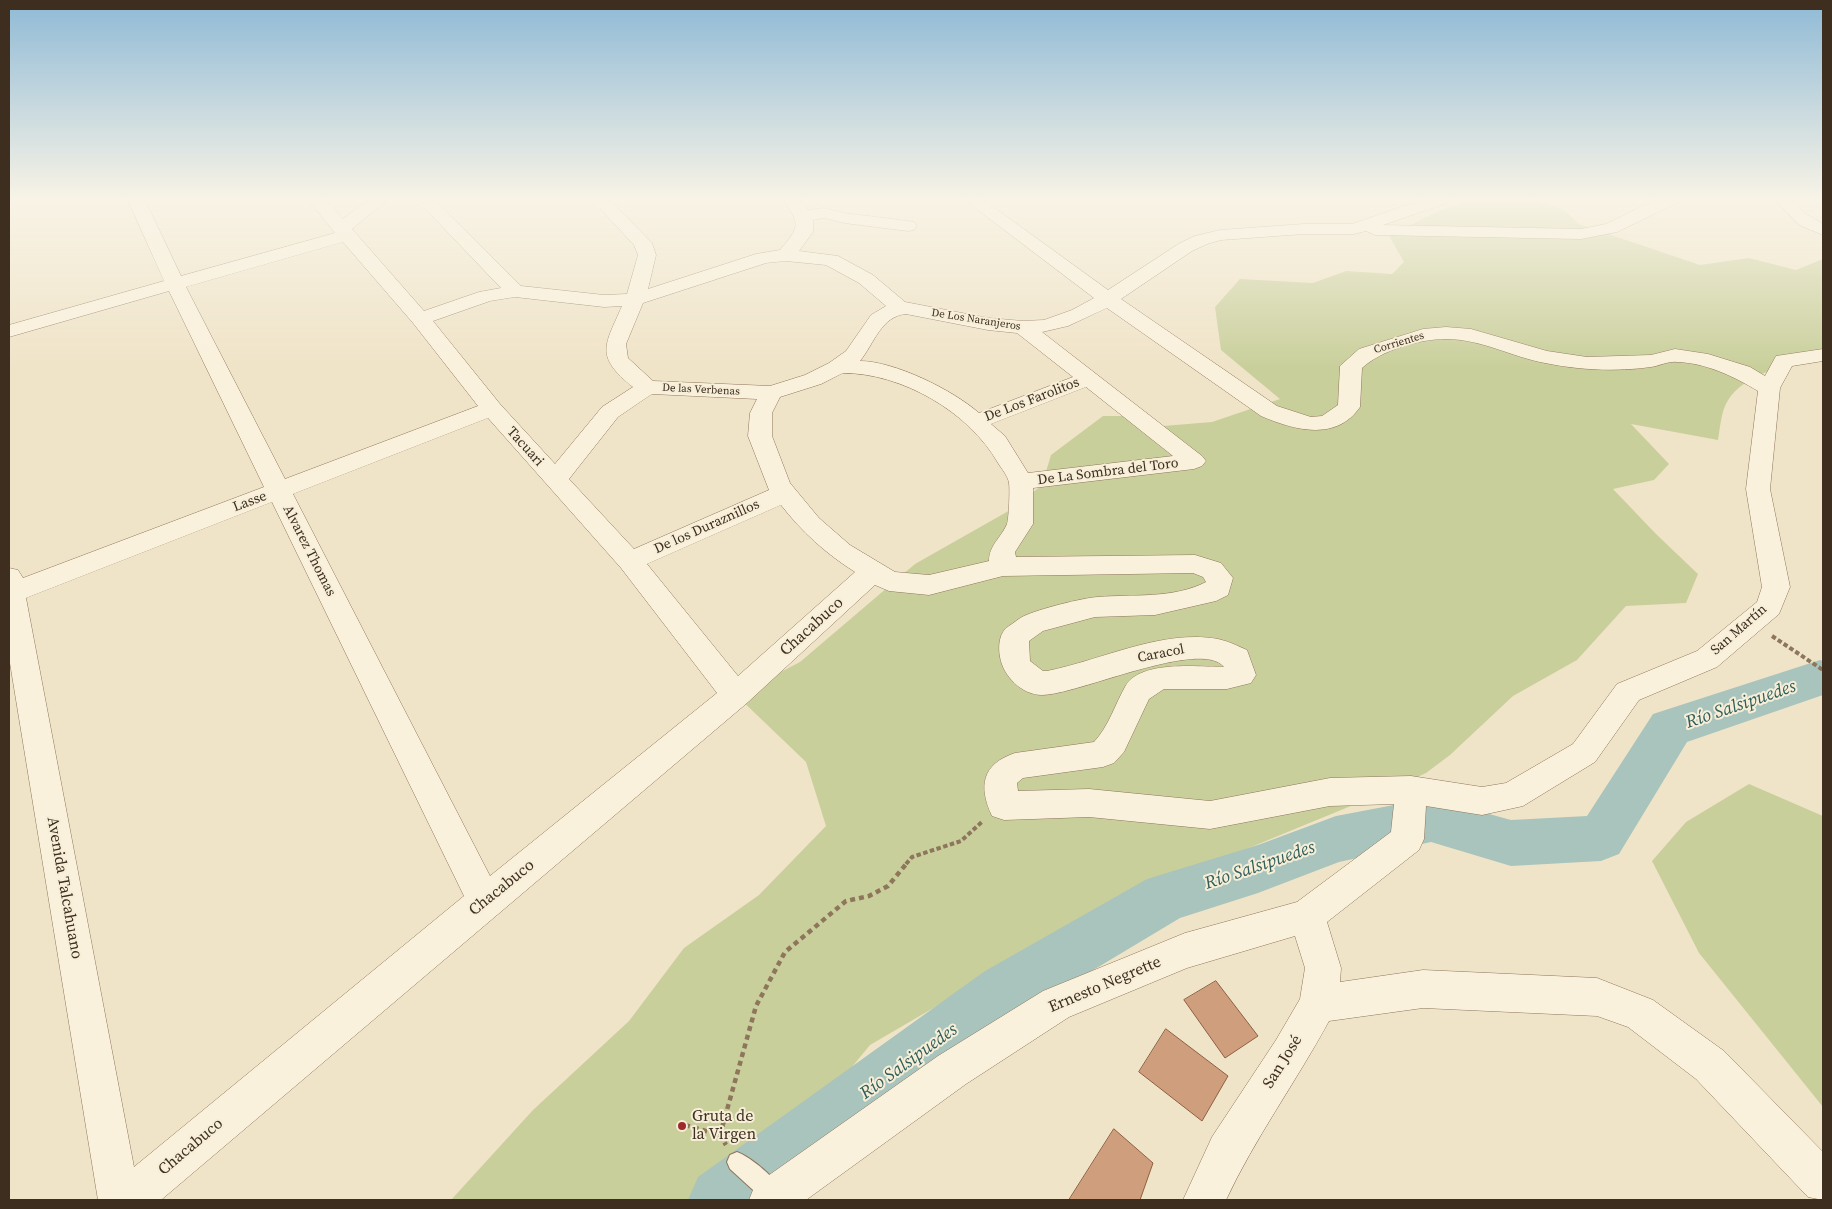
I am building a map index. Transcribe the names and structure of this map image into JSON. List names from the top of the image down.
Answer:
{
  "streets": {
    "street": [
      "De Los Naranjeros",
      "Corrientes",
      "De las Verbenas",
      "De Los Farolitos",
      "Tacuari",
      "De La Sombra del Toro",
      "Lasse",
      "De los Duraznillos",
      "Alvarez Thomas",
      "Chacabuco",
      "San Martín",
      "Caracol",
      "Avenida Talcahuano",
      "Ernesto Negrette",
      "San José"
    ]
  },
  "crossings": [
    ["De Los Naranjeros", "Corrientes"],
    ["Corrientes", "San Martín"],
    ["De las Verbenas", "Caracol"],
    ["De Los Farolitos", "De La Sombra del Toro"],
    ["Tacuari", "Lasse"],
    ["Tacuari", "De los Duraznillos"],
    ["Tacuari", "Chacabuco"],
    ["Lasse", "Alvarez Thomas"],
    ["Lasse", "Avenida Talcahuano"],
    ["De los Duraznillos", "Caracol"],
    ["Alvarez Thomas", "Chacabuco"],
    ["Chacabuco", "Caracol"],
    ["San Martín", "Ernesto Negrette"],
    ["Ernesto Negrette", "San José"]
  ],
  "water": ["Río Salsipuedes"],
  "places": ["Gruta de la Virgen"]
}
